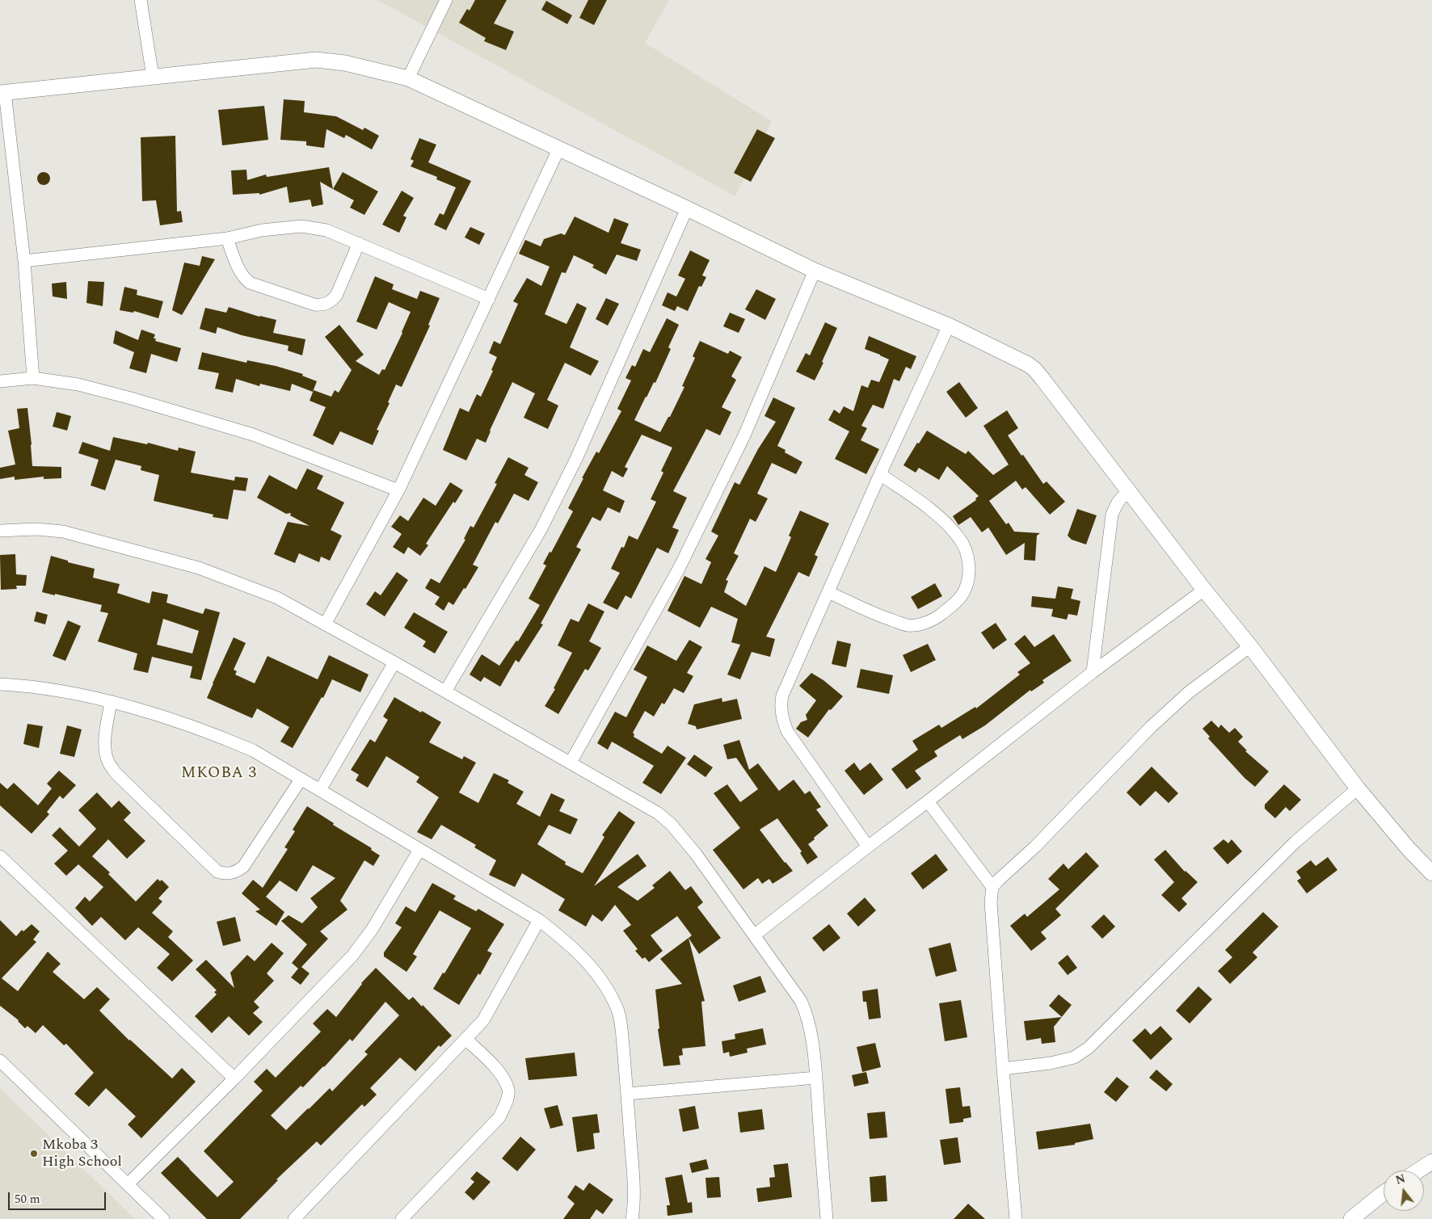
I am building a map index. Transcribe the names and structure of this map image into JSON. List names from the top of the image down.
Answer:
{
  "districts": ["MKOBA 3"],
  "places": ["Mkoba 3 High School"],
  "scale_bar": "50 m",
  "north": "top"
}
